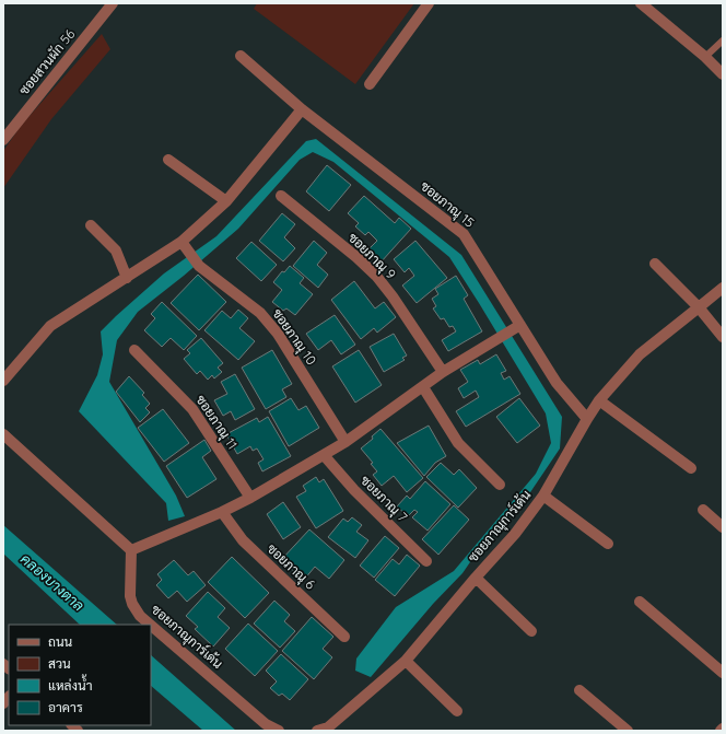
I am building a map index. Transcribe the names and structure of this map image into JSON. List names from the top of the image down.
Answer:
{
  "streets": {
    "street": [
      "ซอยสวนผัก 56",
      "ซอยภาณุ 15",
      "ซอยภาณุ 9",
      "ซอยภาณุ 10",
      "ซอยภาณุ 11",
      "ซอยภาณุ 7",
      "ซอยภาณุการ์เด้น",
      "ซอยภาณุ 6"
    ]
  },
  "crossings": [
    ["ซอยภาณุ 15", "ซอยภาณุการ์เด้น"]
  ],
  "water": ["คลองบางตาล"],
  "legend": [
    "ถนน",
    "สวน",
    "แหล่งน้ำ",
    "อาคาร"
  ]
}
